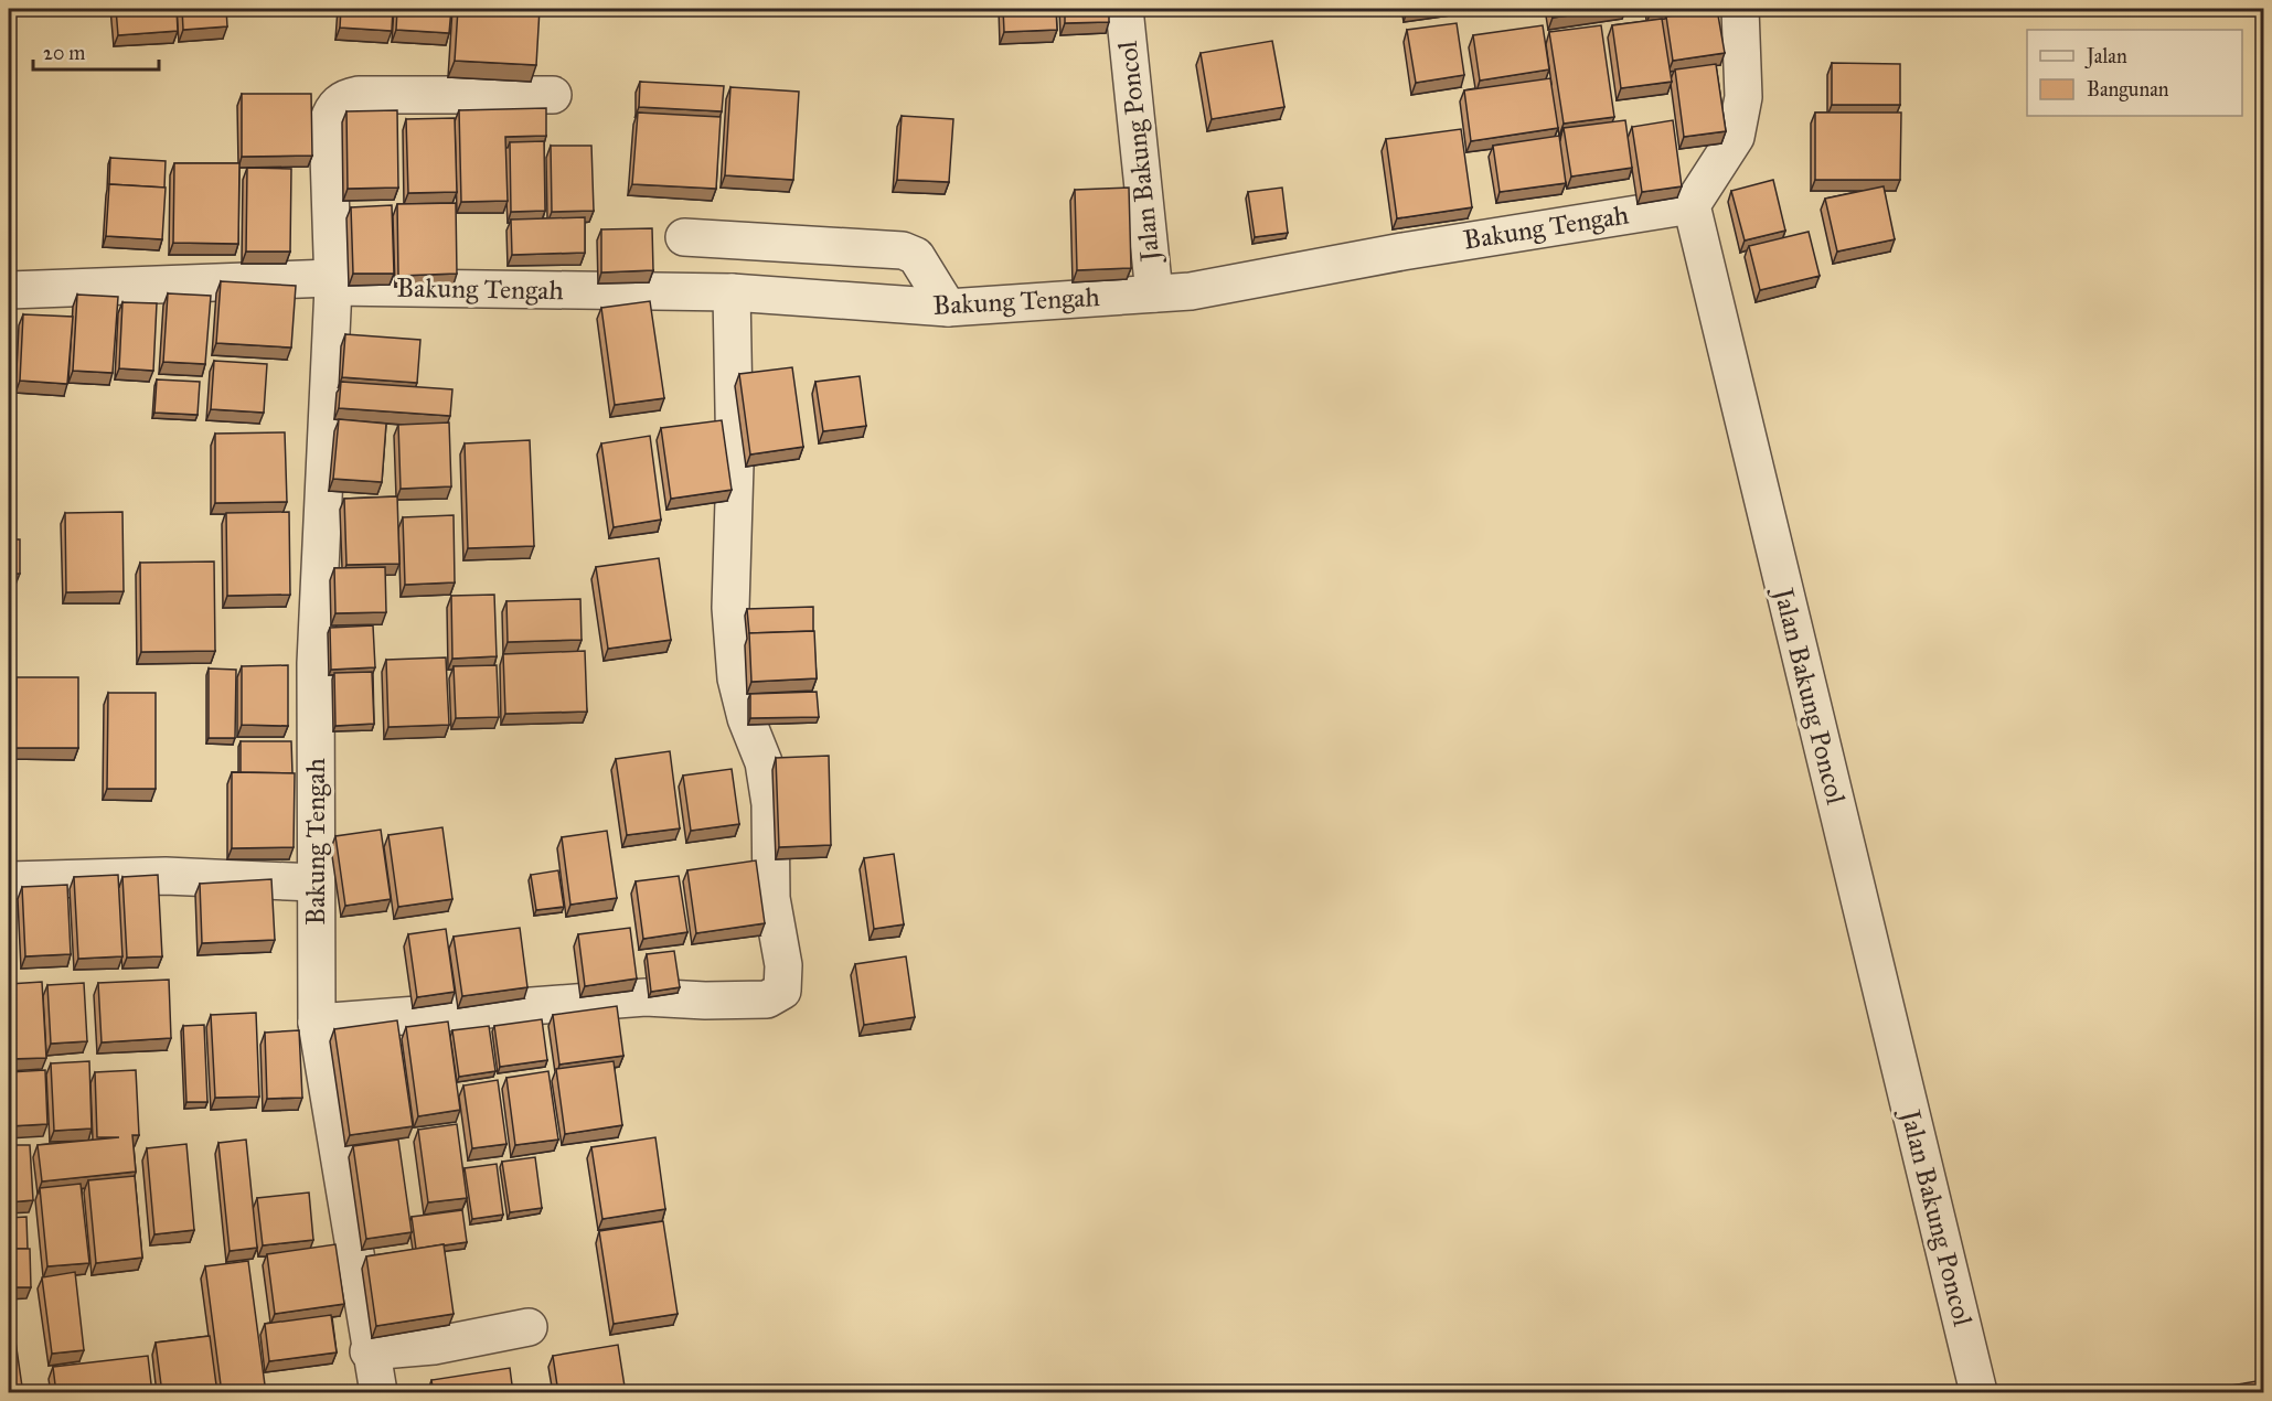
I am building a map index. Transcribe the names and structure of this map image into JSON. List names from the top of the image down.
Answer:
{
  "streets": {
    "street": ["Jalan Bakung Poncol", "Bakung Tengah"]
  },
  "crossings": [
    ["Jalan Bakung Poncol", "Bakung Tengah"]
  ],
  "legend": ["Jalan", "Bangunan"],
  "scale_bar": "20 m"
}
